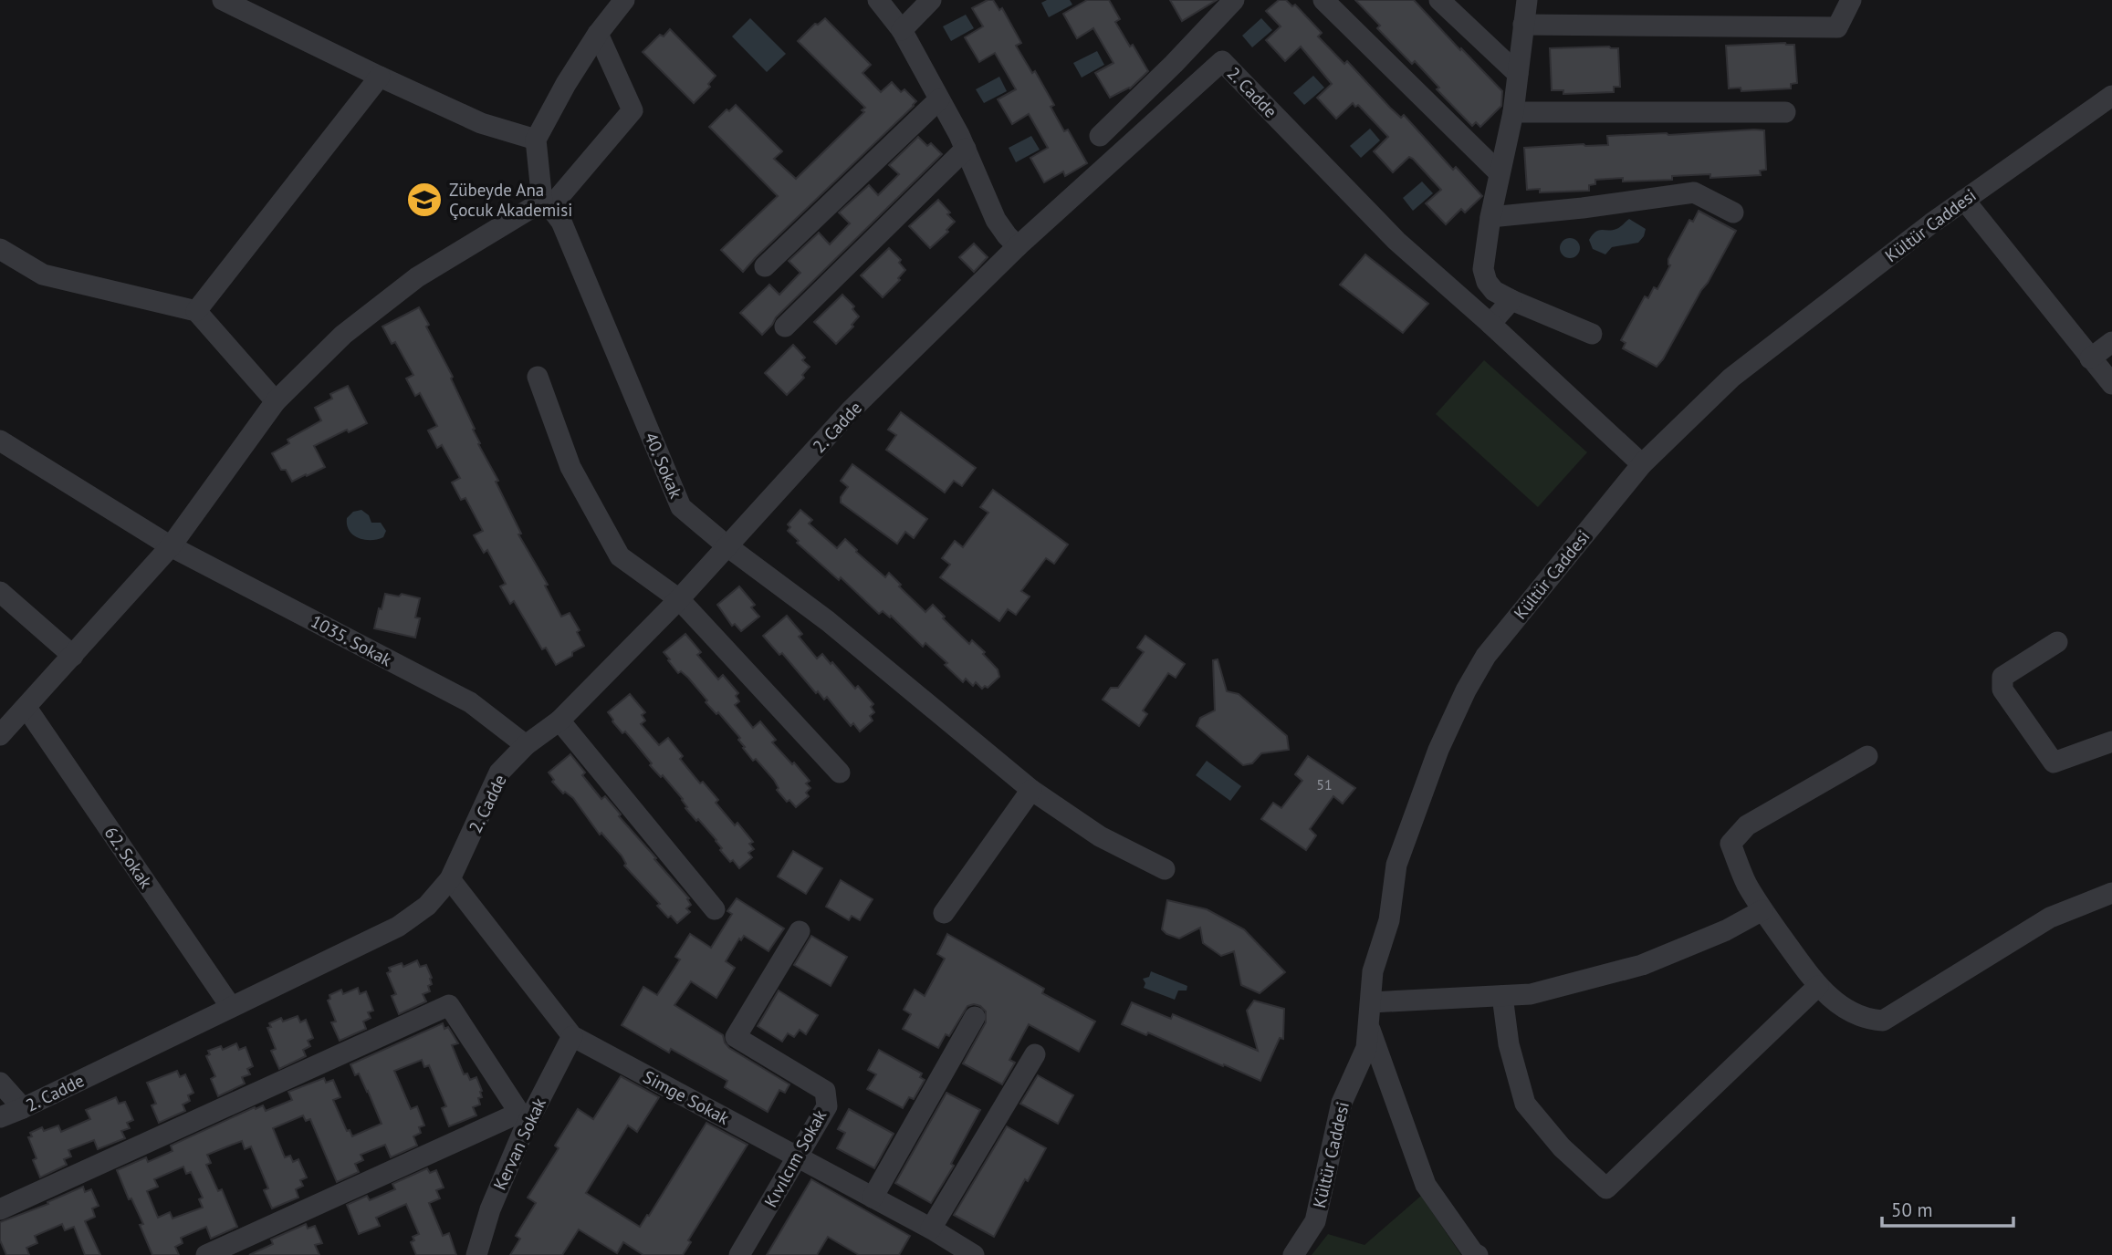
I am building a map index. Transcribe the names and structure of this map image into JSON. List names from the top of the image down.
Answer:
{
  "streets": {
    "street": [
      "2. Cadde",
      "Kültür Caddesi",
      "40. Sokak",
      "1035. Sokak",
      "62. Sokak",
      "Simge Sokak",
      "Kervan Sokak",
      "Kıvılcım Sokak"
    ]
  },
  "crossings": [
    ["2. Cadde", "Kültür Caddesi"],
    ["2. Cadde", "40. Sokak"],
    ["2. Cadde", "1035. Sokak"],
    ["2. Cadde", "62. Sokak"],
    ["2. Cadde", "Simge Sokak"],
    ["Simge Sokak", "Kervan Sokak"],
    ["Simge Sokak", "Kıvılcım Sokak"]
  ],
  "places": {
    "school or university": ["Zübeyde Ana Çocuk Akademisi"]
  },
  "house_numbers": ["51"],
  "scale_bar": "50 m"
}
